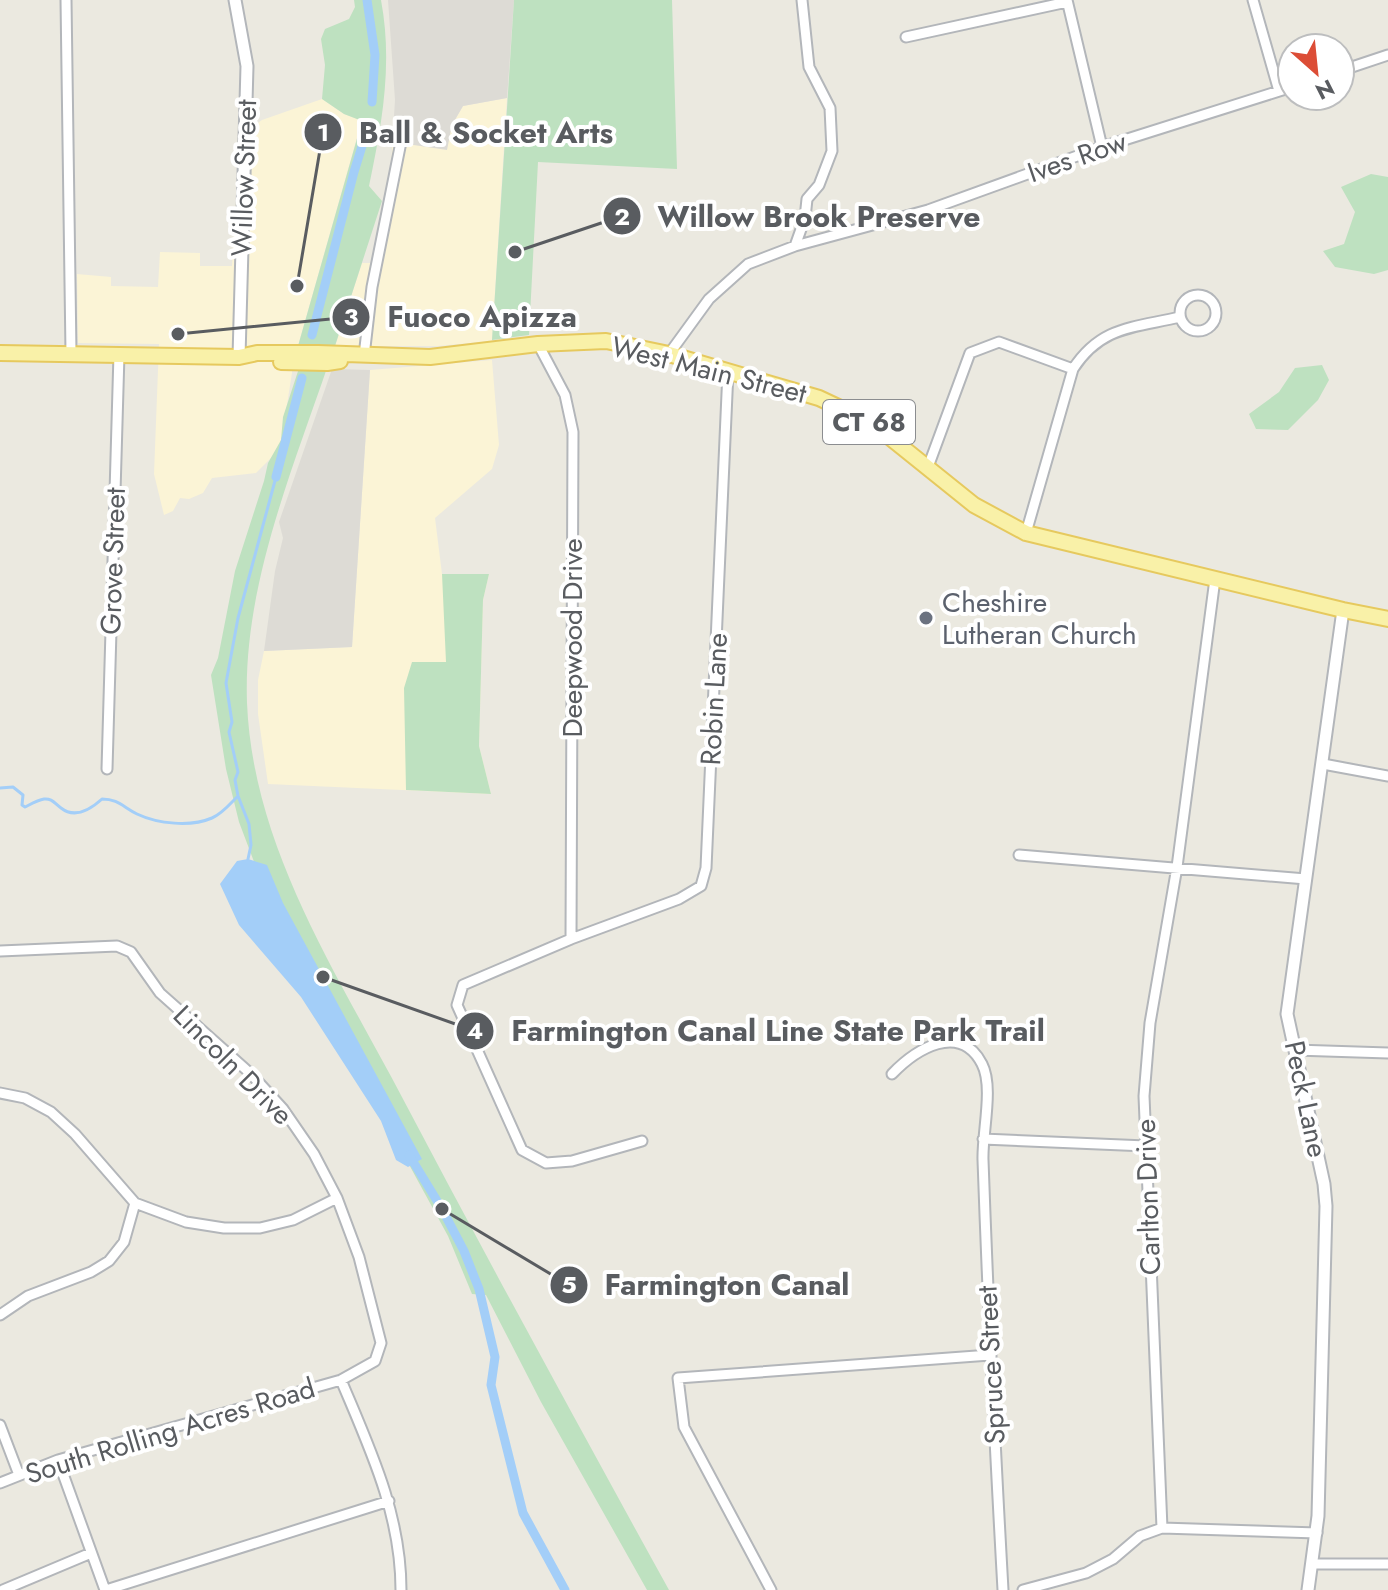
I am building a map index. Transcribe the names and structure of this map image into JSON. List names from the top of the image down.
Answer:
{
  "streets": {
    "main road": ["West Main Street", "CT 68"],
    "street": [
      "Ives Row",
      "Willow Street",
      "Grove Street",
      "Deepwood Drive",
      "Robin Lane",
      "Lincoln Drive",
      "Peck Lane",
      "Carlton Drive",
      "Spruce Street",
      "South Rolling Acres Road"
    ]
  },
  "crossings": [
    ["Ives Row", "West Main Street"],
    ["Willow Street", "West Main Street"],
    ["West Main Street", "Grove Street"],
    ["West Main Street", "Deepwood Drive"],
    ["West Main Street", "Robin Lane"],
    ["West Main Street", "Peck Lane"],
    ["West Main Street", "Carlton Drive"],
    ["Deepwood Drive", "Robin Lane"],
    ["Lincoln Drive", "South Rolling Acres Road"]
  ],
  "places": [
    "Willow Brook Preserve",
    "Ball & Socket Arts",
    "Fuoco Apizza",
    "Cheshire Lutheran Church",
    "Farmington Canal Line State Park Trail",
    "Farmington Canal"
  ],
  "north": "bottom right"
}
